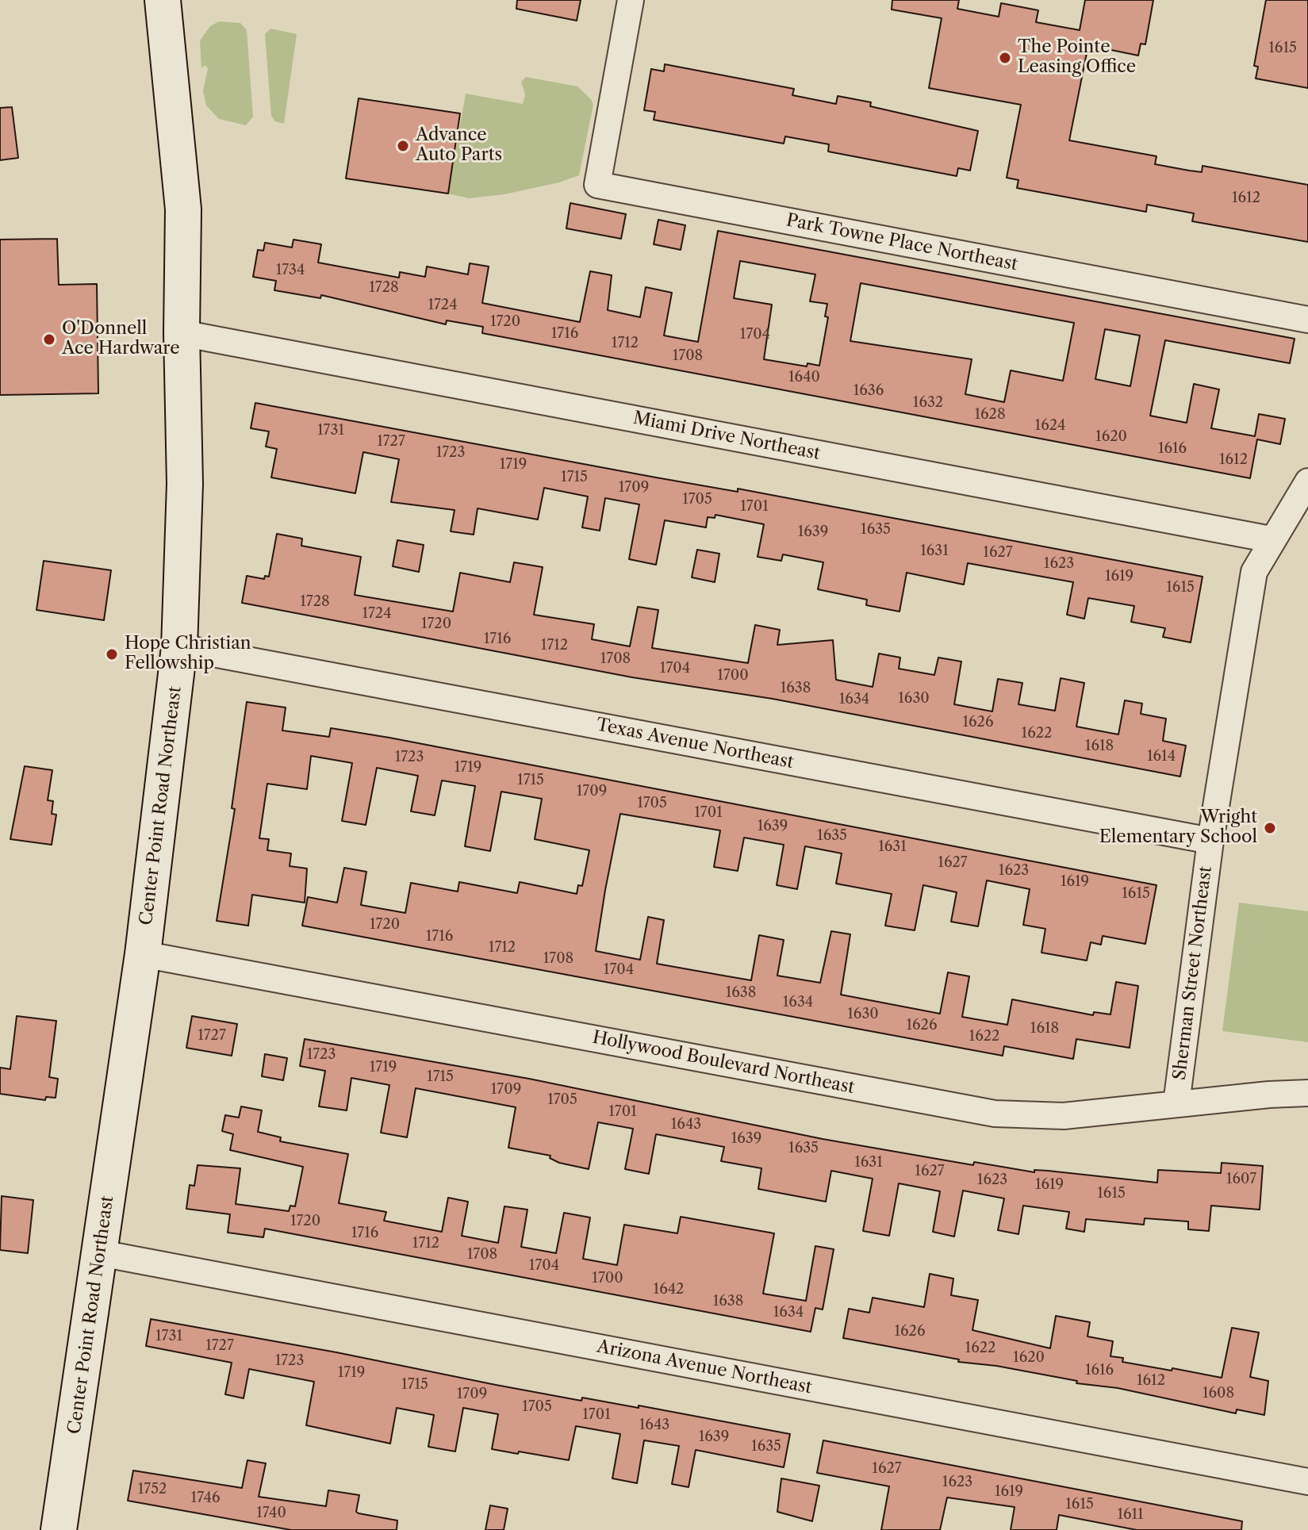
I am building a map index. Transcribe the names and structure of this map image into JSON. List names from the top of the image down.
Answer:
{
  "streets": {
    "main road": ["Center Point Road Northeast"],
    "street": [
      "Park Towne Place Northeast",
      "Miami Drive Northeast",
      "Texas Avenue Northeast",
      "Sherman Street Northeast",
      "Hollywood Boulevard Northeast",
      "Arizona Avenue Northeast"
    ]
  },
  "crossings": [
    ["Miami Drive Northeast", "Center Point Road Northeast"],
    ["Miami Drive Northeast", "Sherman Street Northeast"],
    ["Texas Avenue Northeast", "Center Point Road Northeast"],
    ["Texas Avenue Northeast", "Sherman Street Northeast"],
    ["Center Point Road Northeast", "Hollywood Boulevard Northeast"],
    ["Center Point Road Northeast", "Arizona Avenue Northeast"],
    ["Sherman Street Northeast", "Hollywood Boulevard Northeast"]
  ],
  "places": [
    "The Pointe Leasing Office",
    "Advance Auto Parts",
    "O'Donnell Ace Hardware",
    "Hope Christian Fellowship",
    "Wright Elementary School"
  ],
  "house_numbers": [
    "1615",
    "1612",
    "1734",
    "1728",
    "1724",
    "1720",
    "1716",
    "1704",
    "1712",
    "1708",
    "1640",
    "1636",
    "1632",
    "1628",
    "1624",
    "1731",
    "1620",
    "1727",
    "1616",
    "1723",
    "1612",
    "1719",
    "1715",
    "1709",
    "1705",
    "1701",
    "1635",
    "1639",
    "1631",
    "1627",
    "1623",
    "1619",
    "1615",
    "1728",
    "1724",
    "1720",
    "1716",
    "1712",
    "1708",
    "1704",
    "1700",
    "1638",
    "1630",
    "1634",
    "1626",
    "1622",
    "1618",
    "1614",
    "1723",
    "1719",
    "1715",
    "1709",
    "1705",
    "1701",
    "1639",
    "1635",
    "1631",
    "1627",
    "1623",
    "1619",
    "1615",
    "1720",
    "1716",
    "1712",
    "1708",
    "1704",
    "1638",
    "1634",
    "1630",
    "1626",
    "1618",
    "1727",
    "1622",
    "1723",
    "1719",
    "1715",
    "1709",
    "1705",
    "1701",
    "1643",
    "1639",
    "1635",
    "1631",
    "1627",
    "1607",
    "1623",
    "1619",
    "1615",
    "1720",
    "1716",
    "1712",
    "1708",
    "1704",
    "1700",
    "1642",
    "1638",
    "1634",
    "1626",
    "1731",
    "1727",
    "1622",
    "1620",
    "1723",
    "1616",
    "1719",
    "1612",
    "1715",
    "1608",
    "1709",
    "1705",
    "1701",
    "1643",
    "1639",
    "1635",
    "1627",
    "1623",
    "1752",
    "1619",
    "1746",
    "1615",
    "1740",
    "1611"
  ]
}
